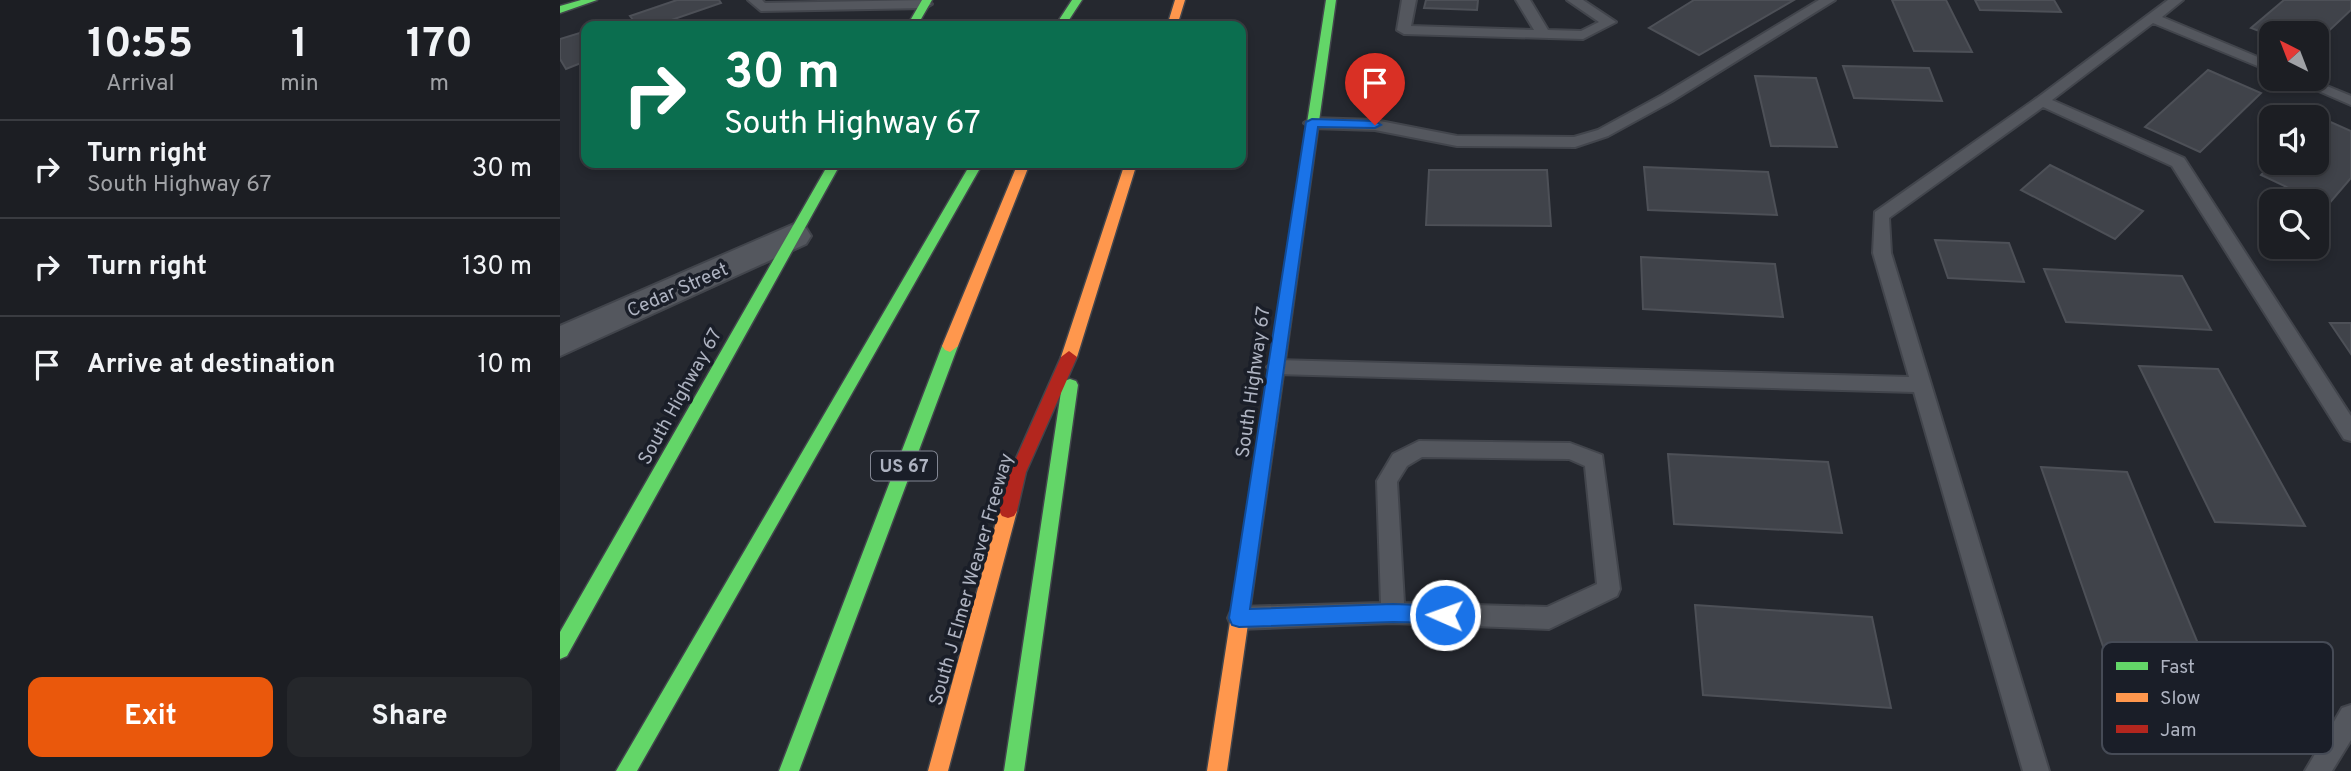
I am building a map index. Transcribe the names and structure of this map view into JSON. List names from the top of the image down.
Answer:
{
  "streets": {
    "main road": ["South Highway 67", "US 67", "South J Elmer Weaver Freeway"],
    "street": ["Cedar Street"]
  },
  "crossings": [
    ["Cedar Street", "South Highway 67"]
  ],
  "legend": ["Fast", "Slow", "Jam"],
  "north": "top left",
  "page": {
    "eta": [
      "10:55",
      "Arrival",
      "1",
      "min",
      "170",
      "m"
    ],
    "turn": ["30 m", "South Highway 67"],
    "list": [
      {
        "name": "Turn right",
        "note": "South Highway 67",
        "value": "30 m"
      },
      {
        "name": "Turn right",
        "value": "130 m"
      },
      {
        "name": "Arrive at destination",
        "value": "10 m"
      }
    ],
    "buttons": ["Exit", "Share"]
  }
}
